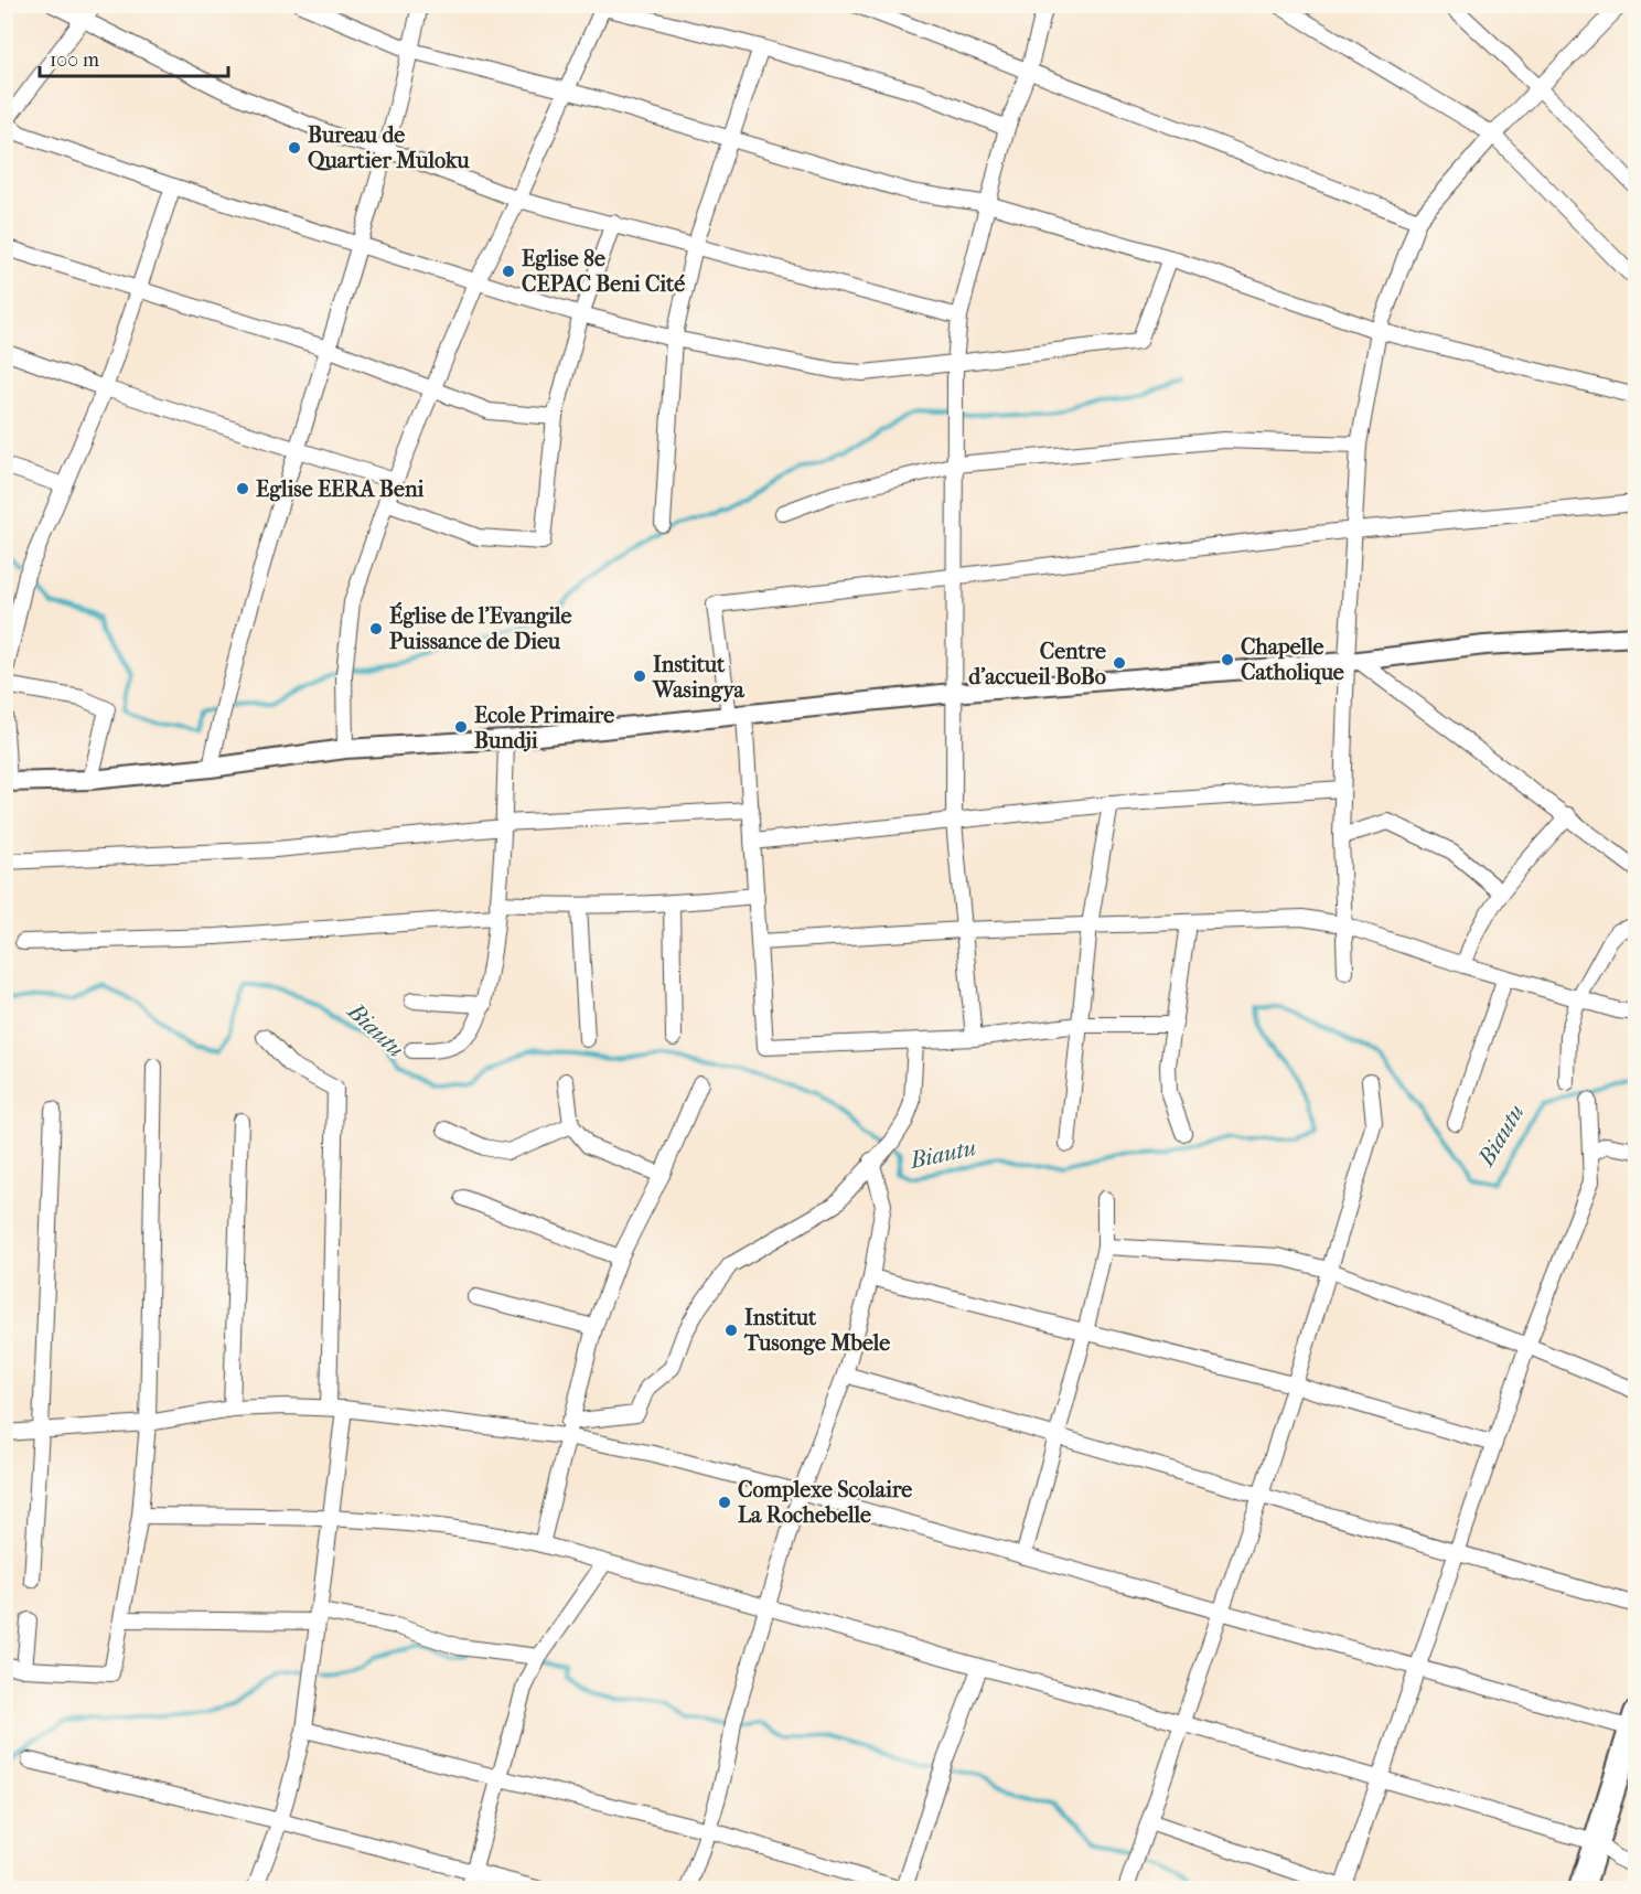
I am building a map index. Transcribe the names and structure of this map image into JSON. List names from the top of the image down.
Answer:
{
  "water": ["Biautu"],
  "places": [
    "Bureau de Quartier Muloku",
    "Eglise 8e CEPAC Beni Cité",
    "Eglise EERA Beni",
    "Église de l'Evangile Puissance de Dieu",
    "Chapelle Catholique",
    "Centre d'accueil BoBo",
    "Institut Wasingya",
    "Ecole Primaire Bundji",
    "Institut Tusonge Mbele",
    "Complexe Scolaire La Rochebelle"
  ],
  "scale_bar": "100 m"
}
